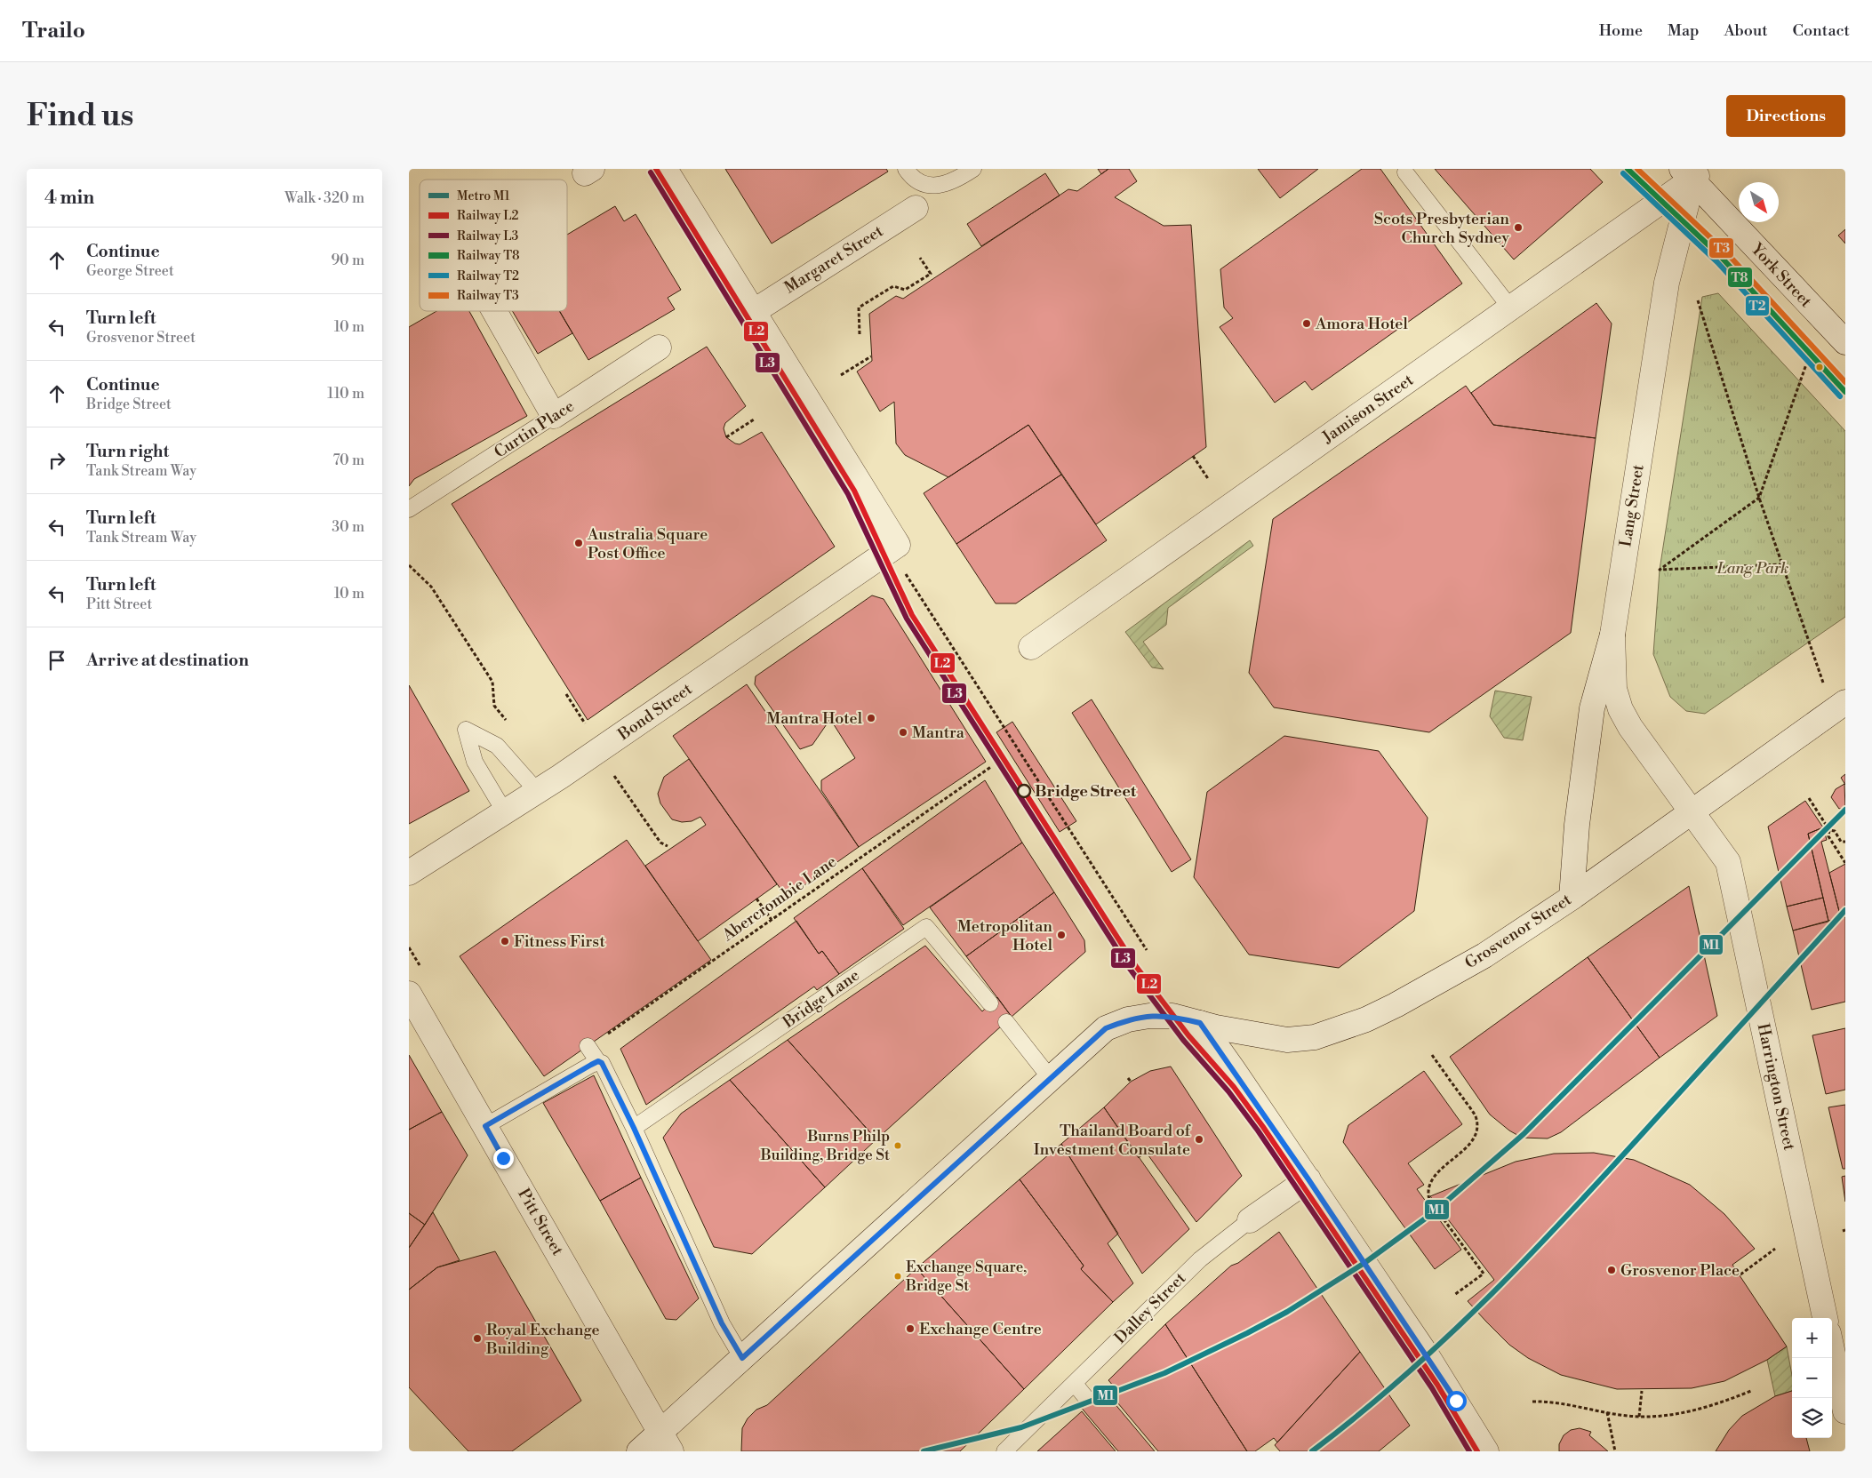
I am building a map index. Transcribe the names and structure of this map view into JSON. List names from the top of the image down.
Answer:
{
  "streets": {
    "street": [
      "Margaret Street",
      "York Street",
      "Jamison Street",
      "Curtin Place",
      "Lang Street",
      "Bond Street",
      "Grosvenor Street",
      "Harrington Street",
      "Pitt Street",
      "Dalley Street"
    ],
    "lane": ["Bridge Lane"],
    "path": ["Abercrombie Lane"]
  },
  "crossings": [
    ["York Street", "Jamison Street"],
    ["York Street", "Lang Street"],
    ["Jamison Street", "Lang Street"],
    ["Lang Street", "Grosvenor Street"],
    ["Lang Street", "Harrington Street"],
    ["Grosvenor Street", "Harrington Street"]
  ],
  "parks": ["Lang Park"],
  "places": [
    "Scots Presbyterian Church Sydney",
    "Amora Hotel",
    "Australia Square Post Office",
    "Mantra Hotel",
    "Mantra",
    "Bridge Street",
    "Metropolitan Hotel",
    "Fitness First",
    "Thailand Board of Investment Consulate",
    "Burns Philp Building, Bridge St",
    "Grosvenor Place",
    "Exchange Square, Bridge St",
    "Exchange Centre",
    "Royal Exchange Building"
  ],
  "lines": [
    "rail line L2",
    "rail line T8",
    "rail line T3",
    "rail line L3",
    "rail line T2",
    "metro line M1"
  ],
  "legend": [
    "Metro M1",
    "Railway L2",
    "Railway L3",
    "Railway T8",
    "Railway T2",
    "Railway T3"
  ],
  "north": "bottom right",
  "page": {
    "header": "Trailo",
    "nav": [
      "Home",
      "Map",
      "About",
      "Contact"
    ],
    "buttons": "Directions",
    "title": "Find us",
    "heading": ["4 min", "Walk · 320 m"],
    "list": [
      ["Continue", "George Street", "90 m"],
      ["Turn left", "Grosvenor Street", "10 m"],
      ["Continue", "Bridge Street", "110 m"],
      ["Turn right", "Tank Stream Way", "70 m"],
      ["Turn left", "Tank Stream Way", "30 m"],
      ["Turn left", "Pitt Street", "10 m"],
      "Arrive at destination"
    ],
    "map_buttons": ["+", "−"]
  }
}
